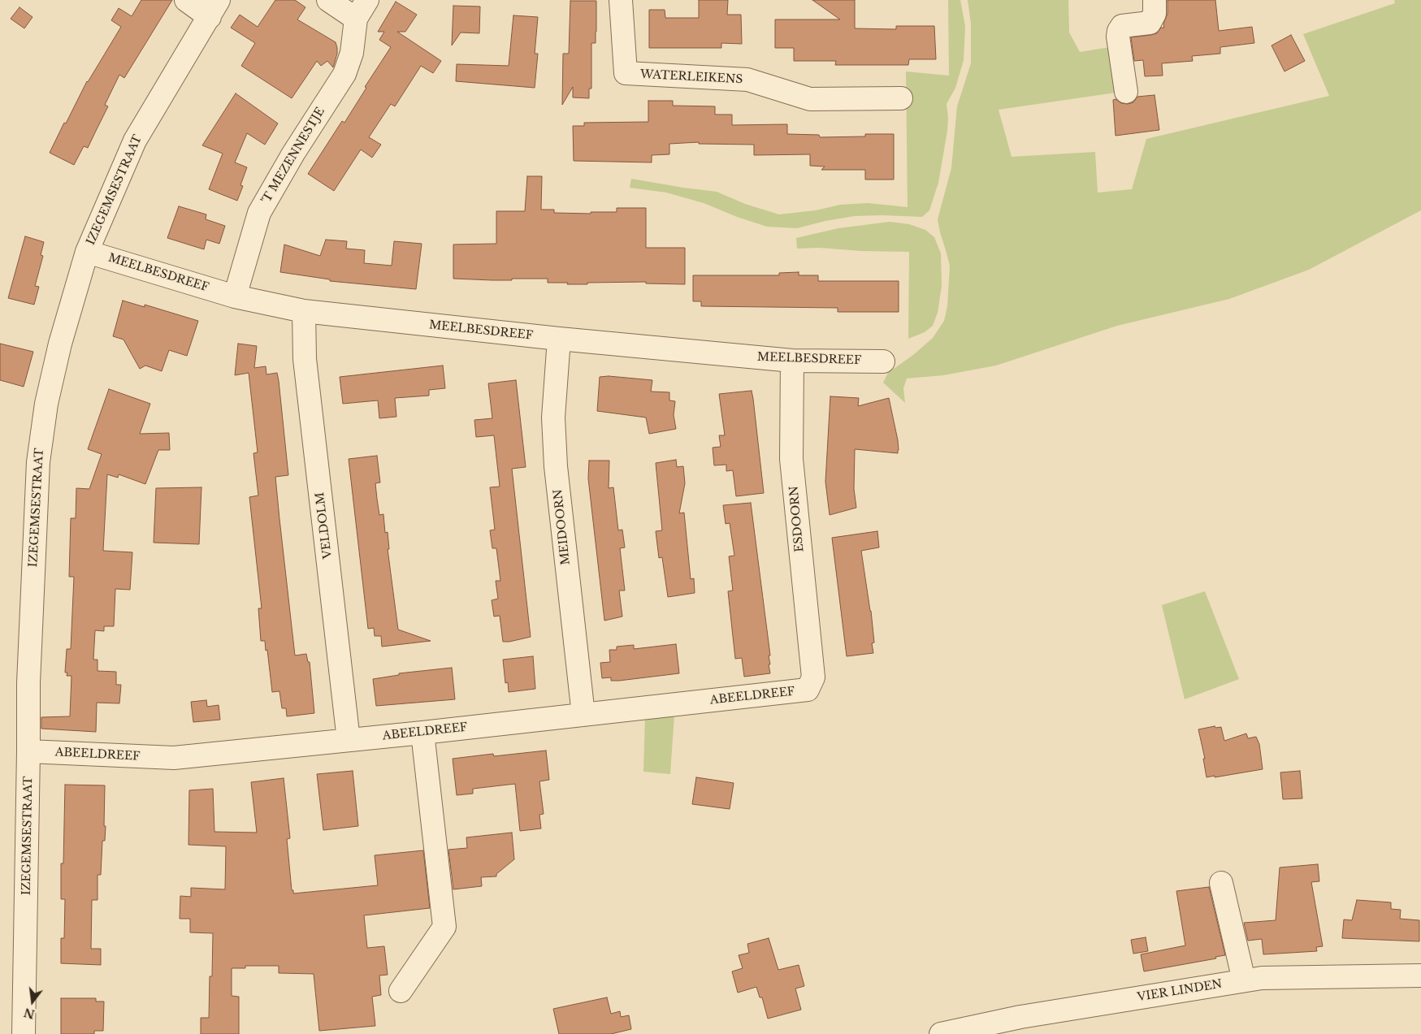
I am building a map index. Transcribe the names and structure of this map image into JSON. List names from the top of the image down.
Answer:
{
  "streets": {
    "street": [
      "WATERLEIKENS",
      "'T MEZENNESTJE",
      "IZEGEMSESTRAAT",
      "MEELBESDREEF",
      "ESDOORN",
      "VELDOLM",
      "MEIDOORN",
      "ABEELDREEF",
      "VIER LINDEN"
    ]
  },
  "crossings": [
    ["'T MEZENNESTJE", "MEELBESDREEF"],
    ["IZEGEMSESTRAAT", "MEELBESDREEF"],
    ["IZEGEMSESTRAAT", "ABEELDREEF"],
    ["MEELBESDREEF", "ESDOORN"],
    ["MEELBESDREEF", "VELDOLM"],
    ["MEELBESDREEF", "MEIDOORN"],
    ["ESDOORN", "ABEELDREEF"],
    ["VELDOLM", "ABEELDREEF"],
    ["MEIDOORN", "ABEELDREEF"]
  ],
  "north": "bottom"
}
